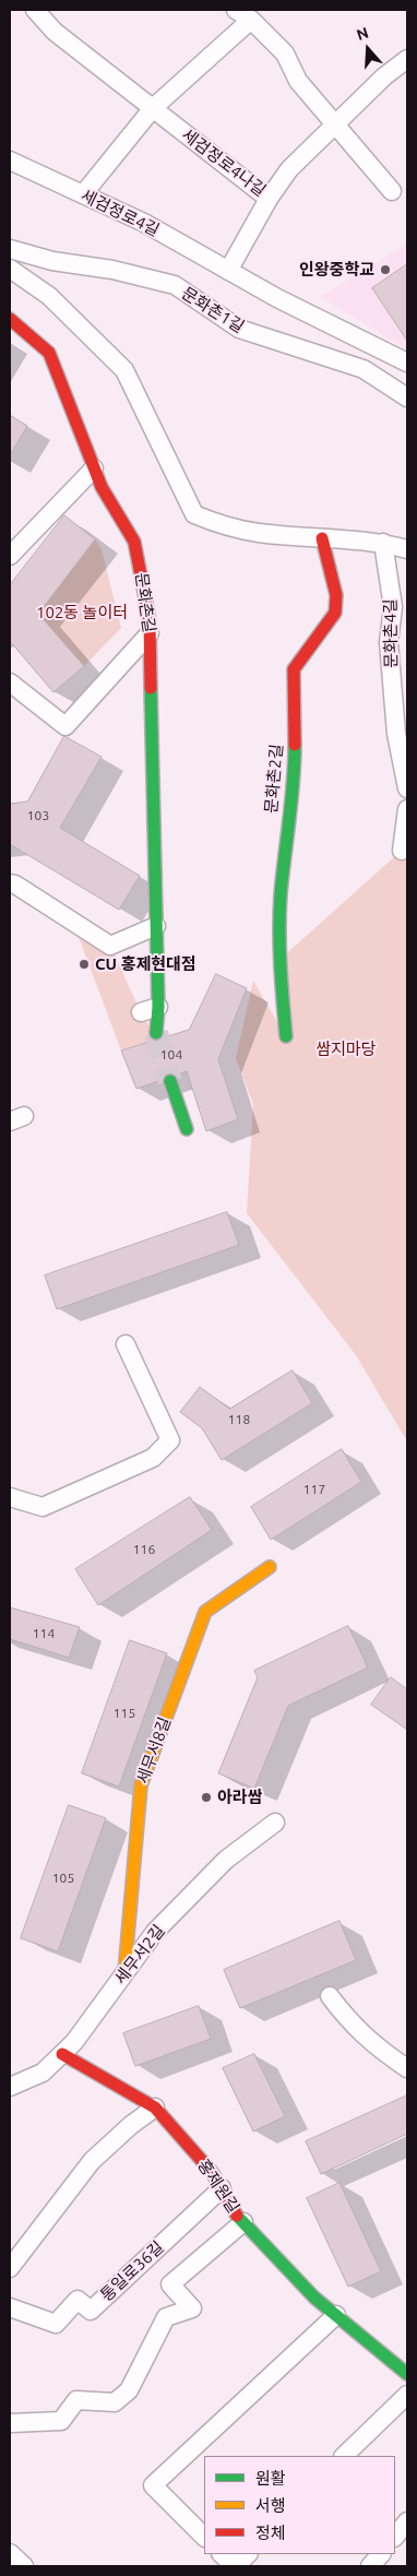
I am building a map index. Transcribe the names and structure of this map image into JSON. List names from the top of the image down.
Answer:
{
  "streets": {
    "street": [
      "세검정로4나길",
      "세검정로4길",
      "문화촌1길",
      "문화촌길",
      "문화촌4길",
      "문화촌2길",
      "세무서8길",
      "세무서2길",
      "홍제원길",
      "통일로36길"
    ]
  },
  "crossings": [
    ["세무서8길", "세무서2길"],
    ["세무서2길", "홍제원길"],
    ["홍제원길", "통일로36길"]
  ],
  "parks": ["102동 놀이터", "쌈지마당"],
  "places": ["인왕중학교", "CU 홍제현대점", "아라쌈"],
  "house_numbers": [
    "103",
    "104",
    "118",
    "117",
    "116",
    "114",
    "115",
    "105"
  ],
  "legend": ["원활", "서행", "정체"],
  "north": "top"
}
